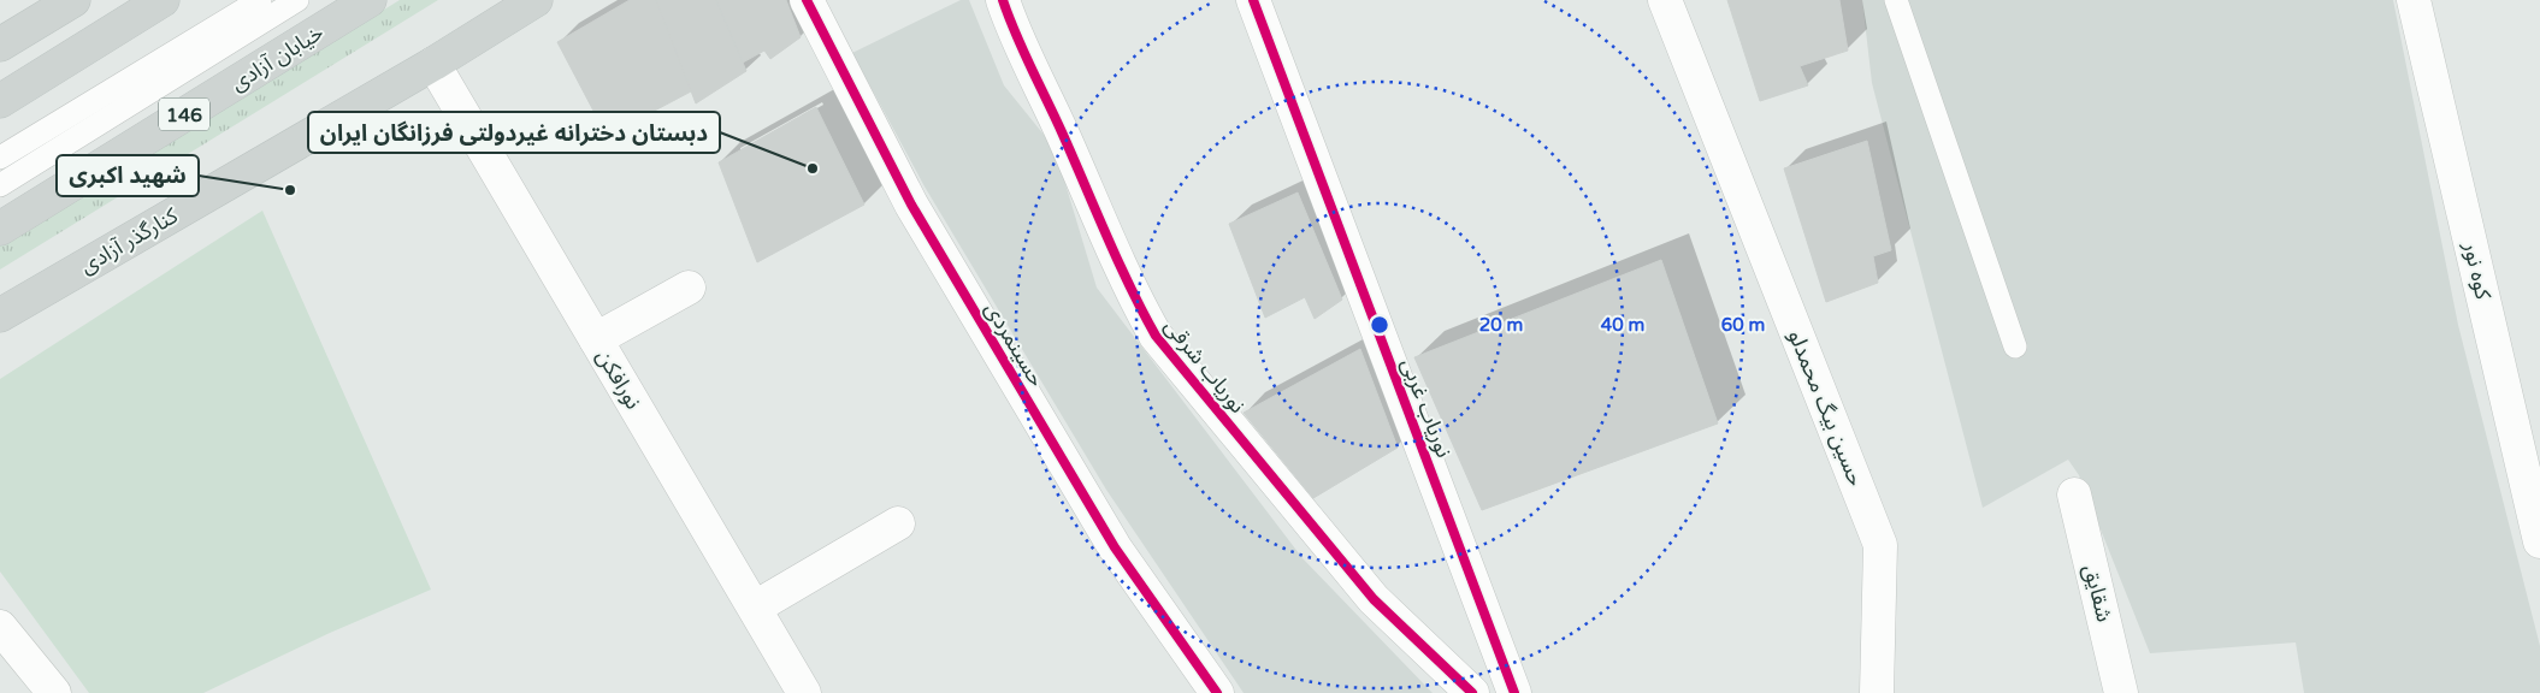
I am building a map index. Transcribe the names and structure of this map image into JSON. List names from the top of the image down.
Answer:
{
  "streets": {
    "main road": ["خیابان آزادی", "146", "کنارگذر آزادی"],
    "street": [
      "کوه نور",
      "حسینمردی",
      "نوریاب شرقی",
      "نورافکن",
      "نوریاب غربی",
      "حسین بیگ محمدلو",
      "شقایق"
    ]
  },
  "crossings": [
    ["کنارگذر آزادی", "نورافکن"]
  ],
  "places": ["دبستان دخترانه غیردولتی فرزانگان ايران", "شهید اکبری"],
  "rings": ["20 m", "40 m", "60 m"]
}
